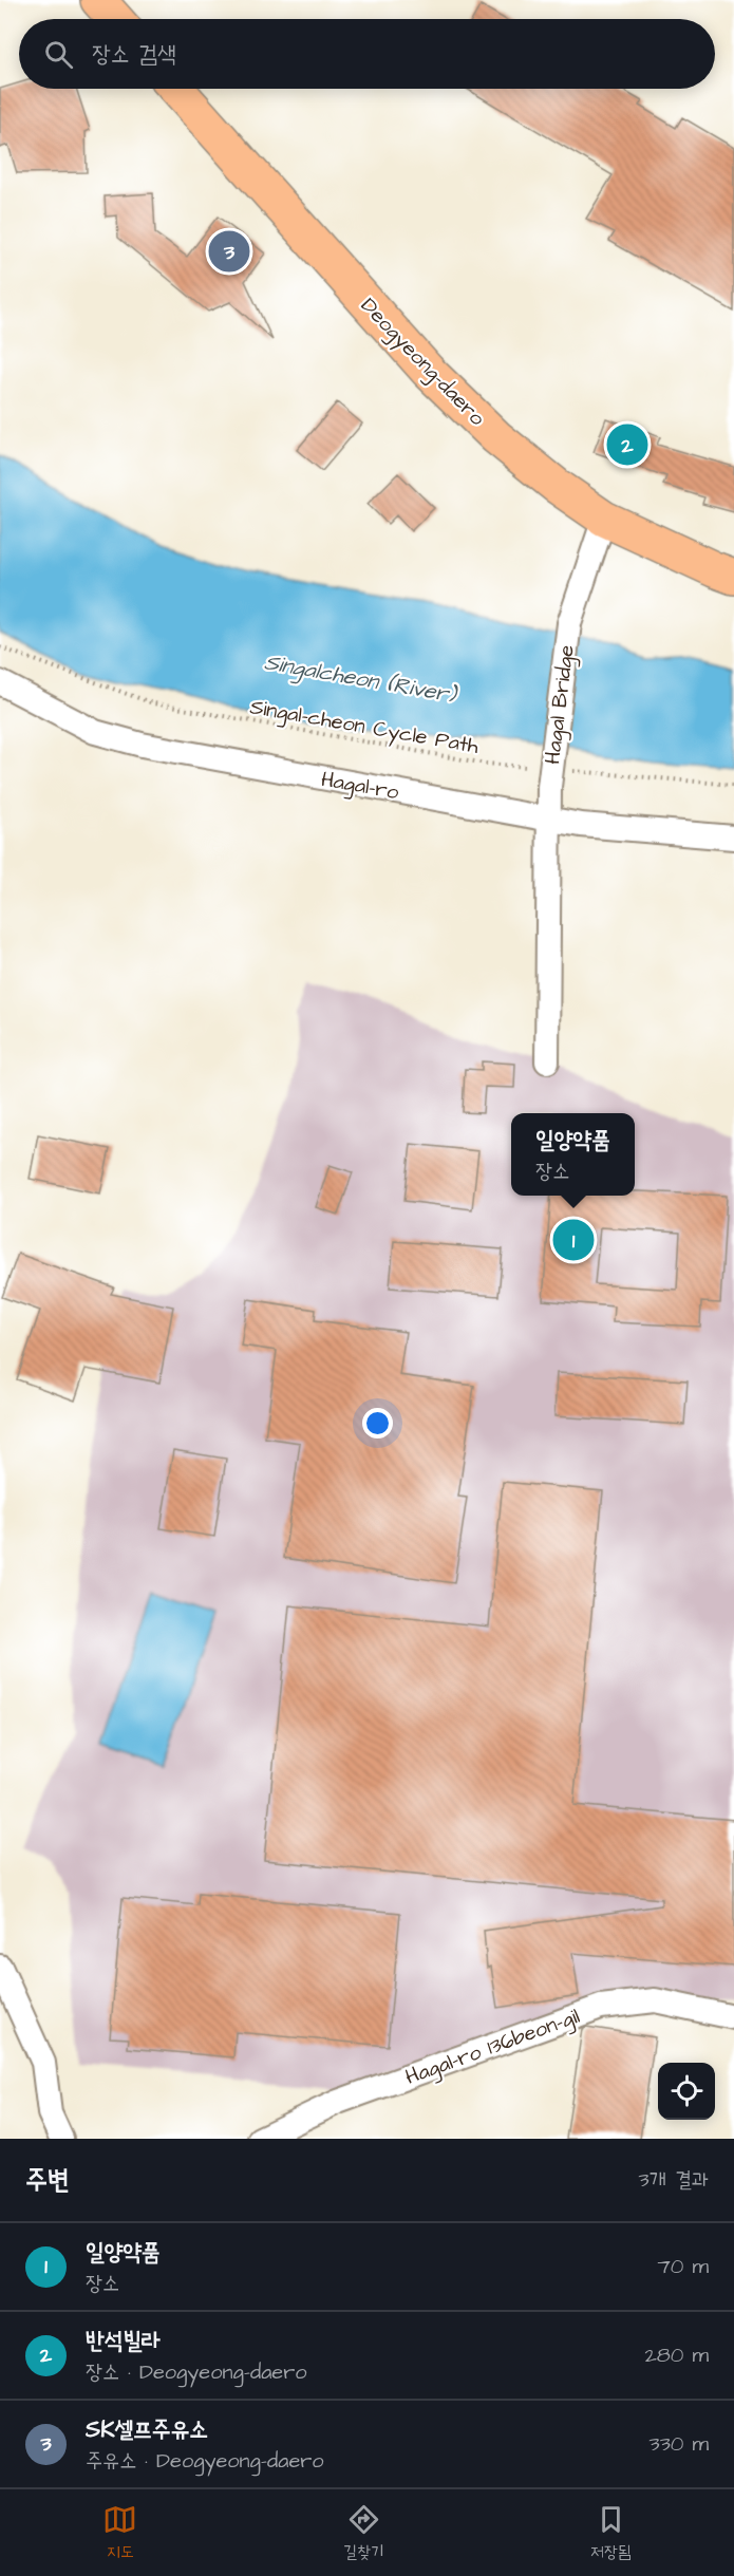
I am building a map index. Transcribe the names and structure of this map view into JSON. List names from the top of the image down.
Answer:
{
  "streets": {
    "main road": ["Deogyeong-daero"],
    "street": ["Hagal Bridge", "Hagal-ro", "Hagal-ro 136beon-gil"],
    "path": ["Singal-cheon Cycle Path"]
  },
  "crossings": [
    ["Deogyeong-daero", "Hagal Bridge"],
    ["Hagal Bridge", "Singal-cheon Cycle Path"],
    ["Hagal Bridge", "Hagal-ro"]
  ],
  "water": ["Singalcheon (River)"],
  "page": {
    "search": "장소 검색",
    "pins": ["3", "2", "1"],
    "popup": ["일양약품", "장소"],
    "heading": ["주변", "3개 결과"],
    "list": [
      {
        "mark": "1",
        "name": "일양약품",
        "note": "장소",
        "value": "70 m"
      },
      {
        "mark": "2",
        "name": "반석빌라",
        "note": "장소 · Deogyeong-daero",
        "value": "280 m"
      },
      {
        "mark": "3",
        "name": "SK셀프주유소",
        "note": "주유소 · Deogyeong-daero",
        "value": "330 m"
      }
    ],
    "nav": ["지도", "길찾기", "저장됨"]
  }
}
